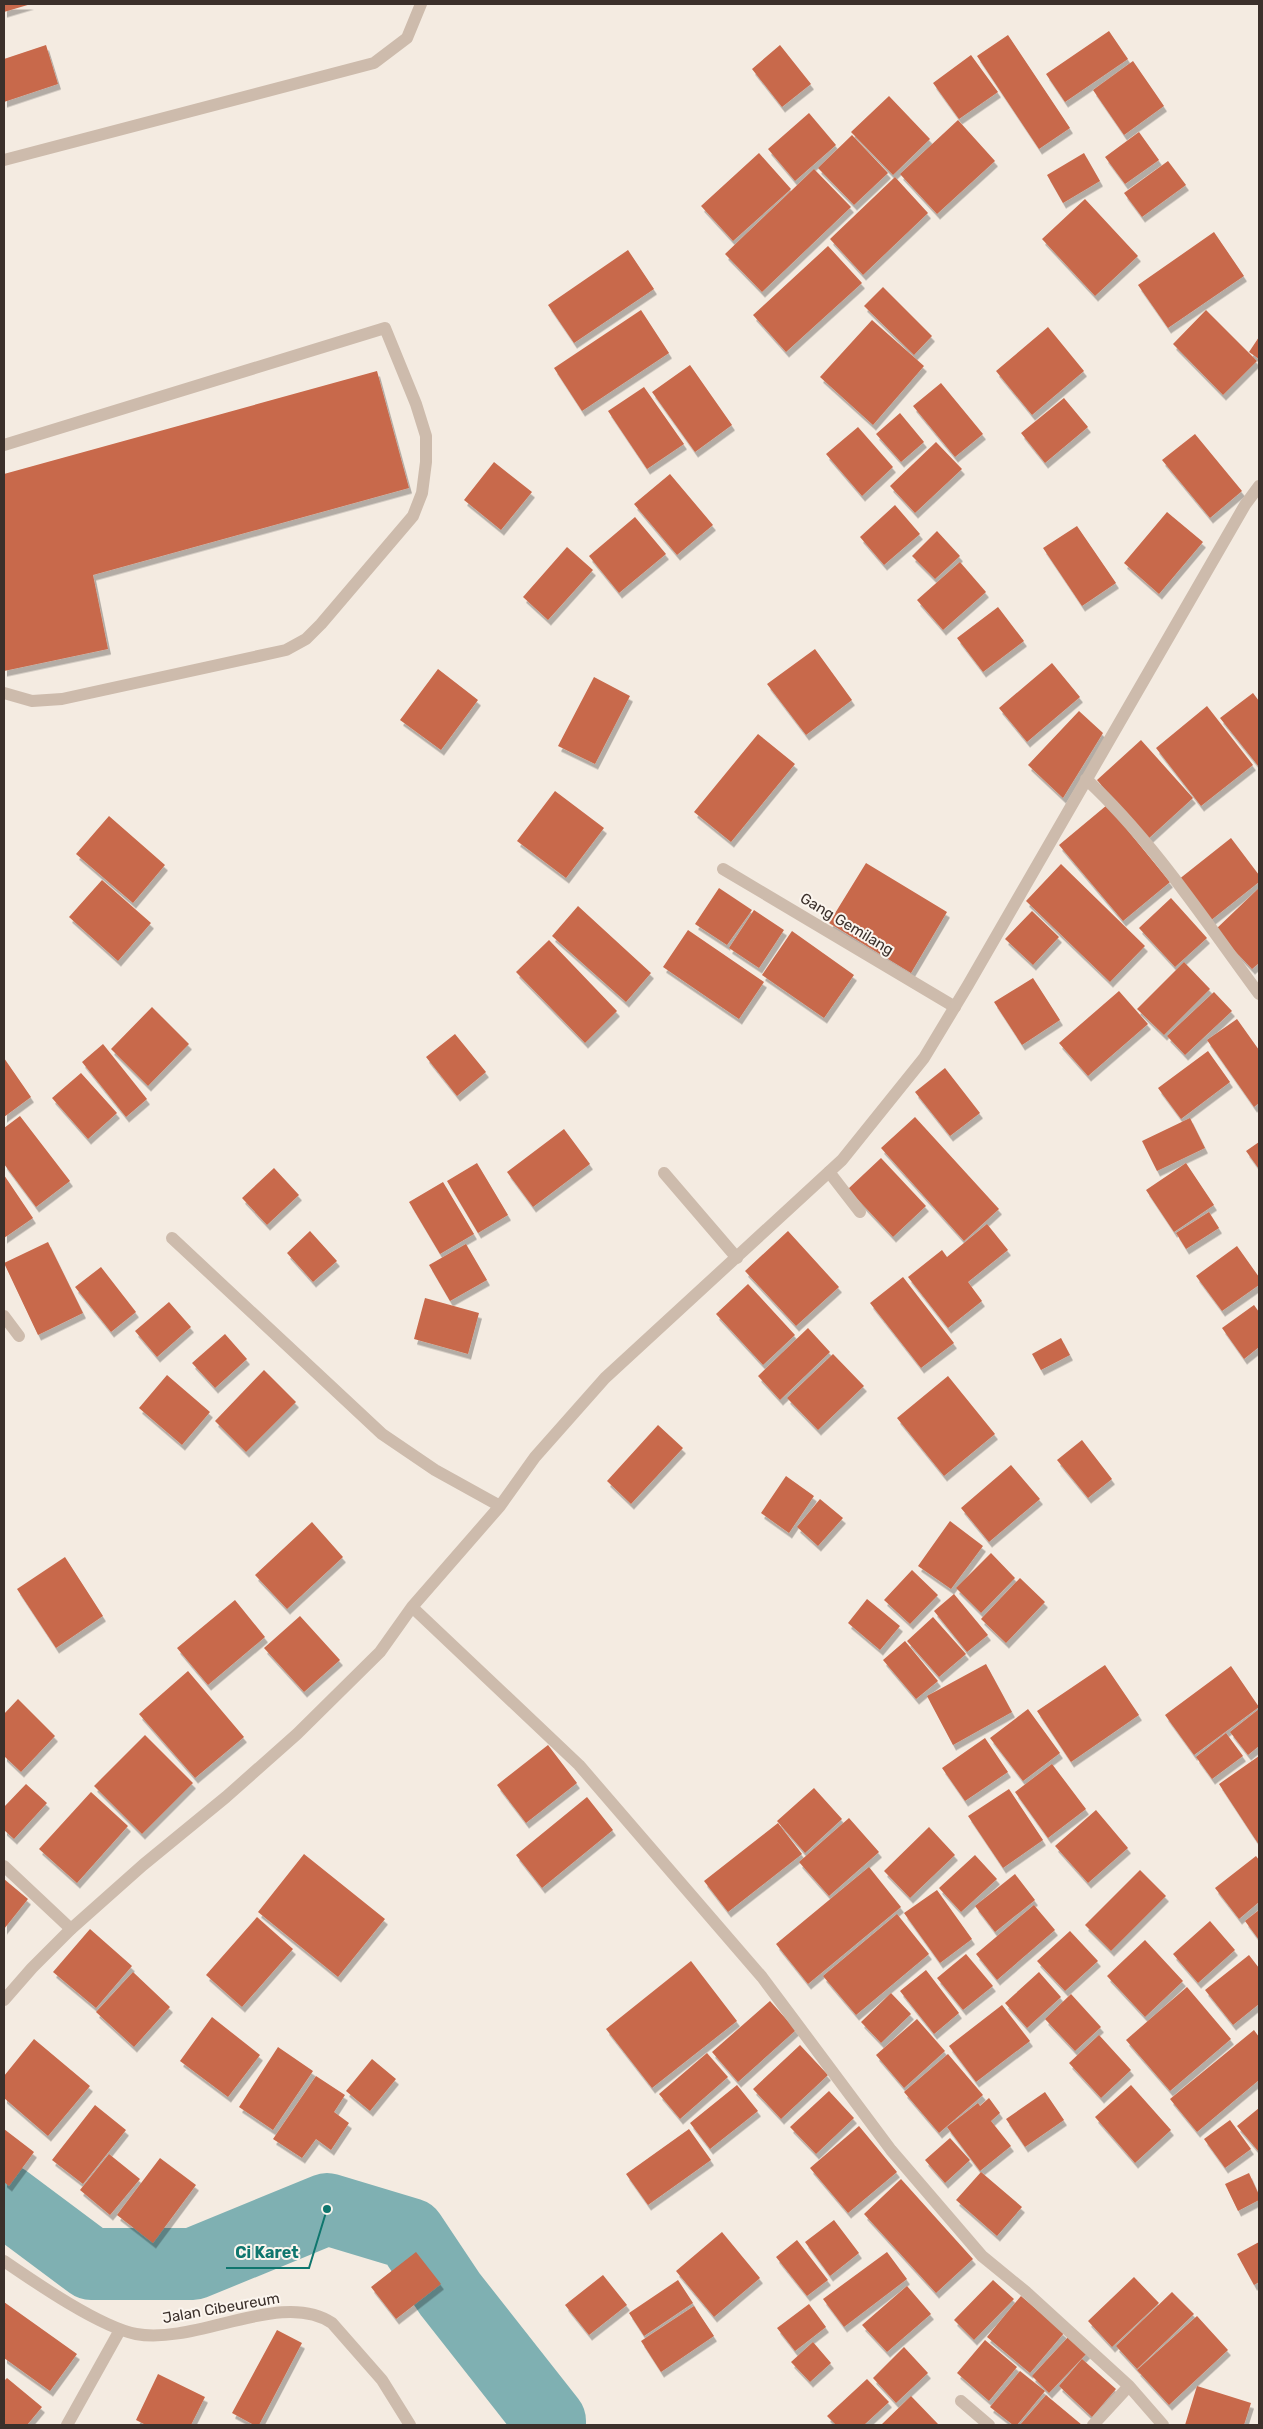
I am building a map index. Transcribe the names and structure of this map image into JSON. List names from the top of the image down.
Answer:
{
  "streets": {
    "street": ["Gang Gemilang", "Jalan Cibeureum"]
  },
  "places": ["Ci Karet"]
}
